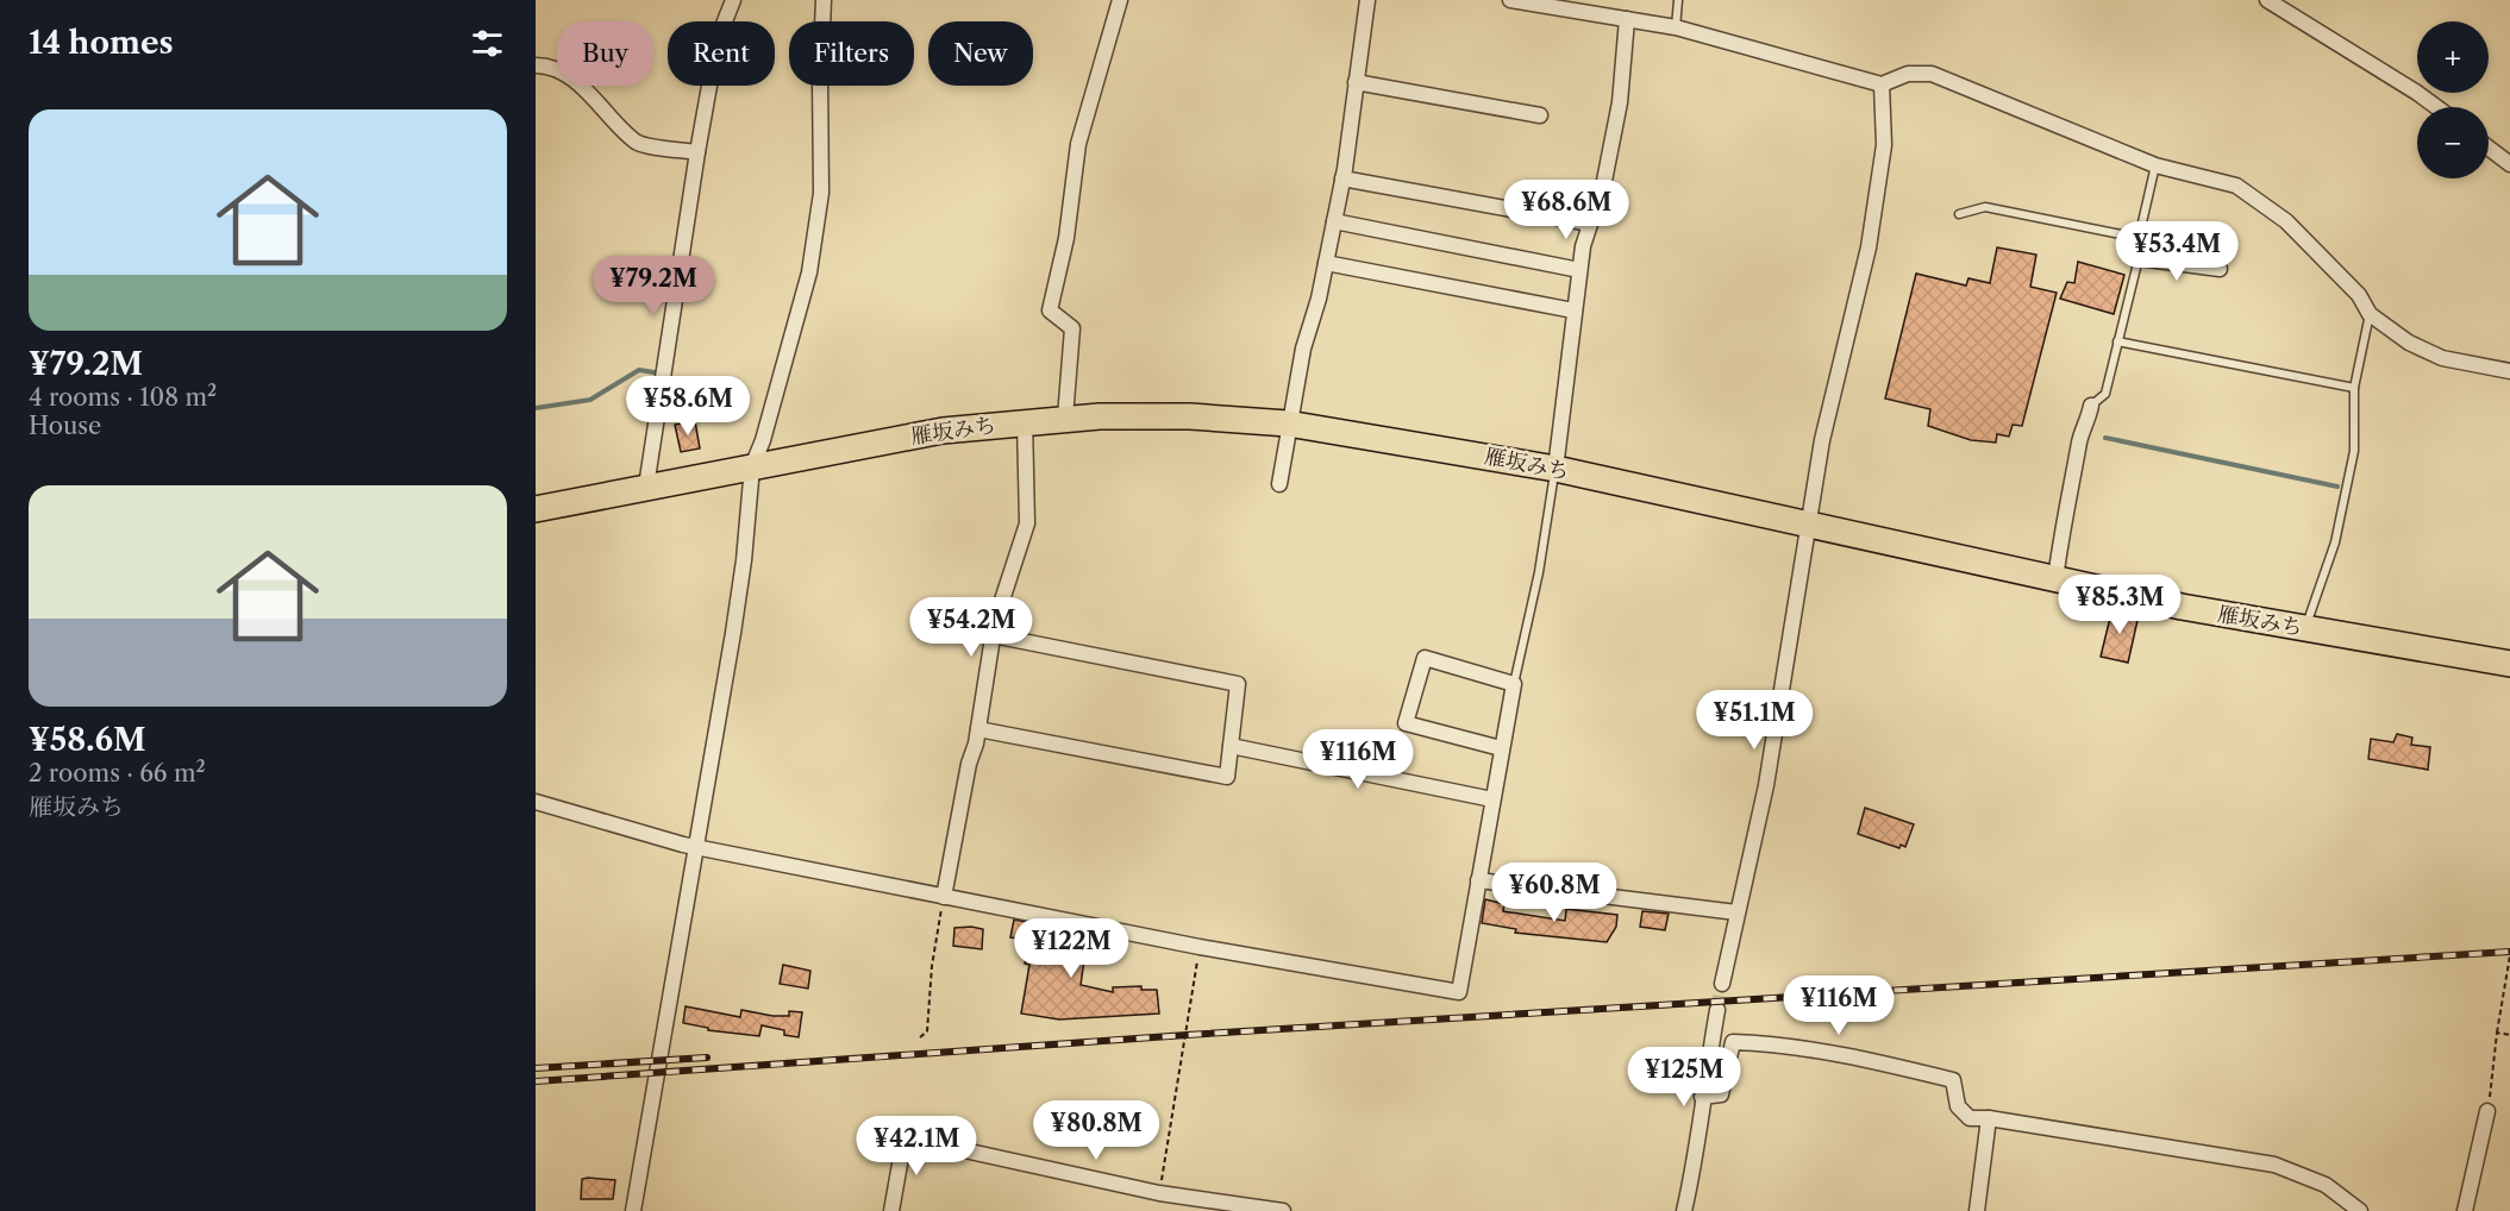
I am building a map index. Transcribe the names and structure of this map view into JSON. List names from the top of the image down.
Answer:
{
  "streets": {
    "highway": ["雁坂みち"]
  },
  "page": {
    "heading": "14 homes",
    "map_buttons": ["+", "−"],
    "chip": [
      "Buy",
      "Rent",
      "Filters",
      "New"
    ],
    "list": [
      {
        "name": "¥79.2M",
        "note": "4 rooms · 108 m² · House"
      },
      {
        "name": "¥58.6M",
        "note": "2 rooms · 66 m² · 雁坂みち"
      }
    ],
    "price": [
      "¥68.6M",
      "¥53.4M",
      "¥79.2M",
      "¥58.6M",
      "¥85.3M",
      "¥54.2M",
      "¥51.1M",
      "¥116M",
      "¥60.8M",
      "¥122M",
      "¥116M",
      "¥125M",
      "¥80.8M",
      "¥42.1M"
    ]
  }
}
